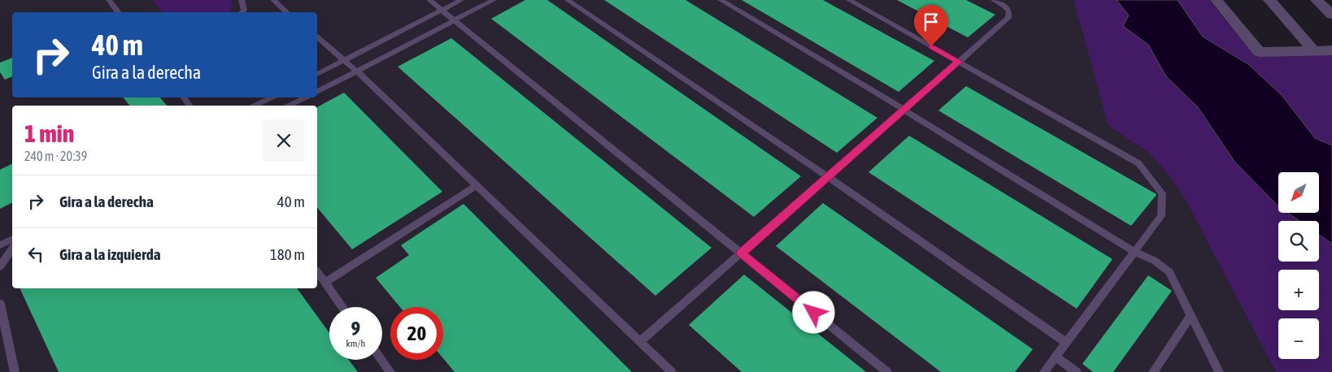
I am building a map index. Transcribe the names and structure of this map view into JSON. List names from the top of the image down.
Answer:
{
  "north": "bottom left",
  "page": {
    "turn": ["40 m", "Gira a la derecha"],
    "heading": ["1 min", "240 m · 20:39"],
    "map_buttons": ["+", "−"],
    "list": [
      {
        "name": "Gira a la derecha",
        "value": "40 m"
      },
      {
        "name": "Gira a la izquierda",
        "value": "180 m"
      }
    ],
    "speed": "9 km/h",
    "limit": "20"
  }
}
